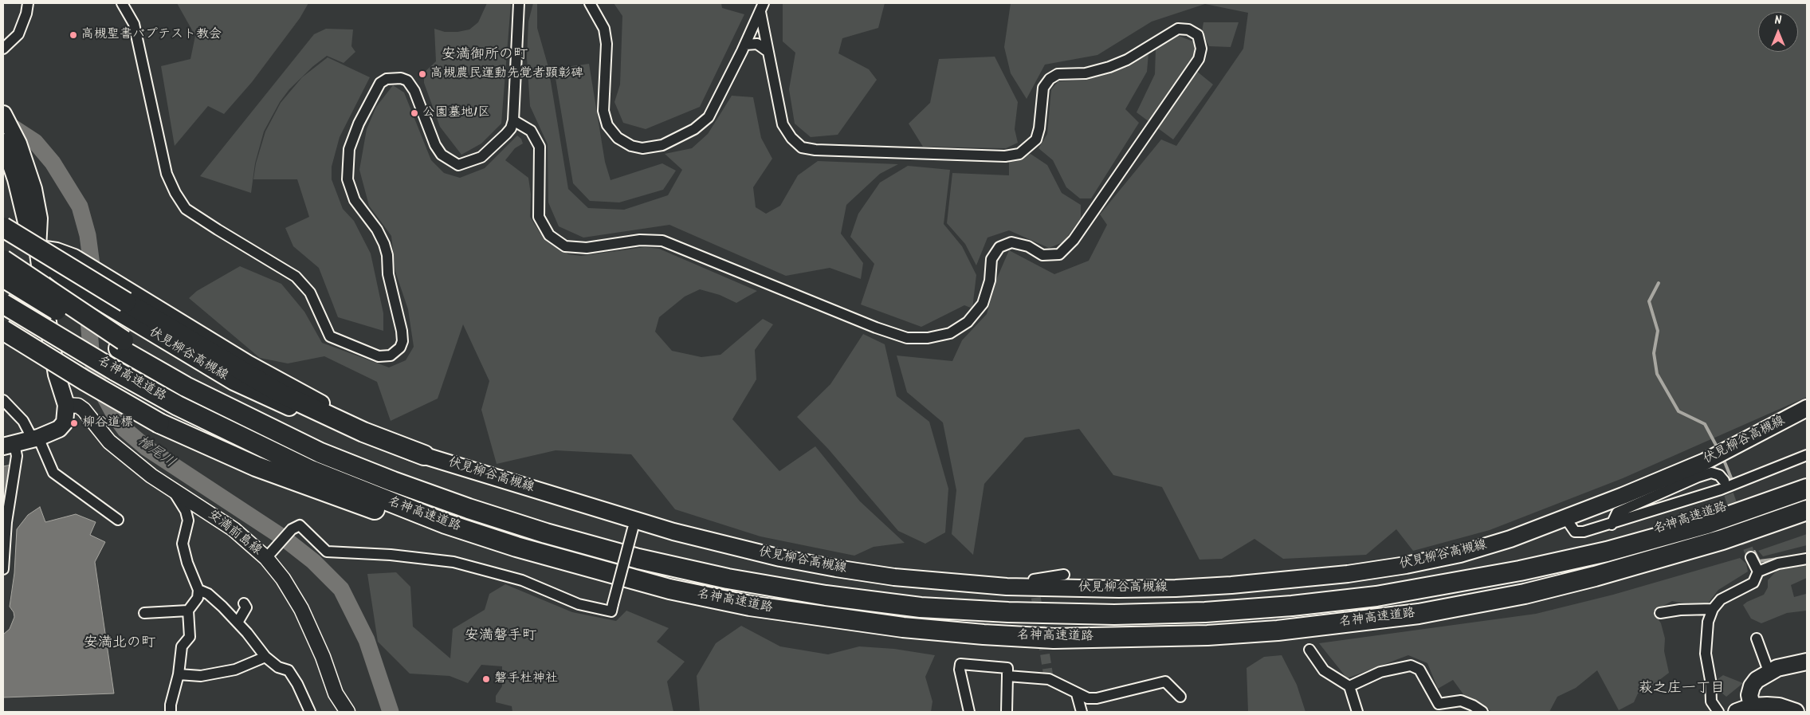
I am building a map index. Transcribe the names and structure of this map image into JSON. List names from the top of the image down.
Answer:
{
  "streets": {
    "highway": ["名神高速道路"],
    "main road": ["伏見柳谷高槻線", "安満前島線"]
  },
  "crossings": [
    ["伏見柳谷高槻線", "安満前島線"]
  ],
  "districts": [
    "安満御所の町",
    "安満磐手町",
    "安満北の町",
    "萩之庄一丁目"
  ],
  "water": ["檜尾川"],
  "places": [
    "高槻聖書バプテスト教会",
    "高槻農民運動先覚者顕彰碑",
    "公園墓地1区",
    "柳谷道標",
    "磐手杜神社"
  ],
  "north": "top"
}
